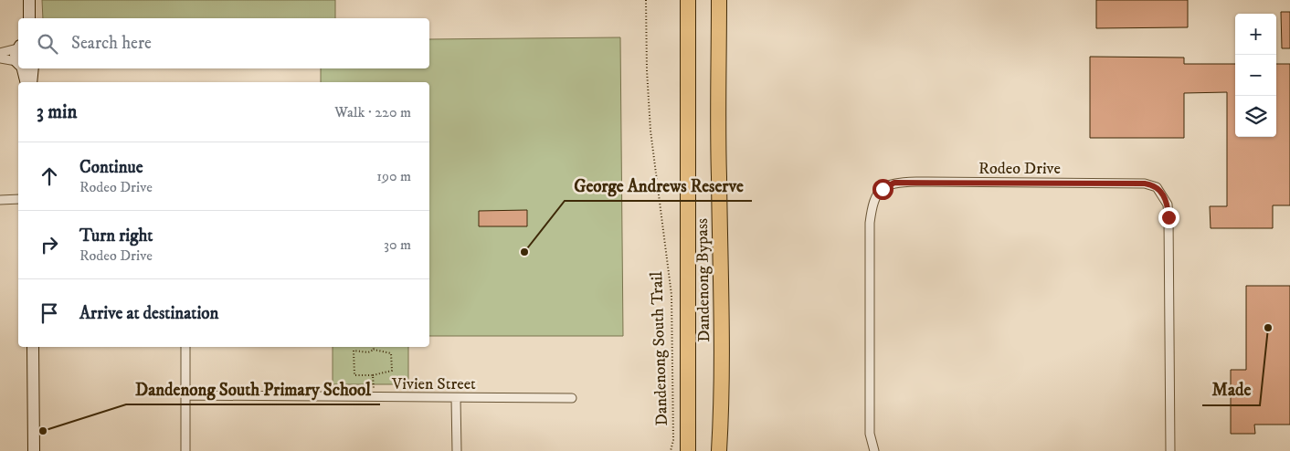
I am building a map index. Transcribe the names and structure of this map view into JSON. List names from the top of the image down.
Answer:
{
  "streets": {
    "highway": ["Dandenong Bypass"],
    "street": ["Rodeo Drive", "Vivien Street"],
    "path": ["Dandenong South Trail"]
  },
  "places": ["George Andrews Reserve", "Made", "Dandenong South Primary School"],
  "page": {
    "map_buttons": ["+", "−"],
    "search": "Search here",
    "heading": ["3 min", "Walk · 220 m"],
    "list": [
      ["Continue", "Rodeo Drive", "190 m"],
      ["Turn right", "Rodeo Drive", "30 m"],
      "Arrive at destination"
    ]
  }
}
